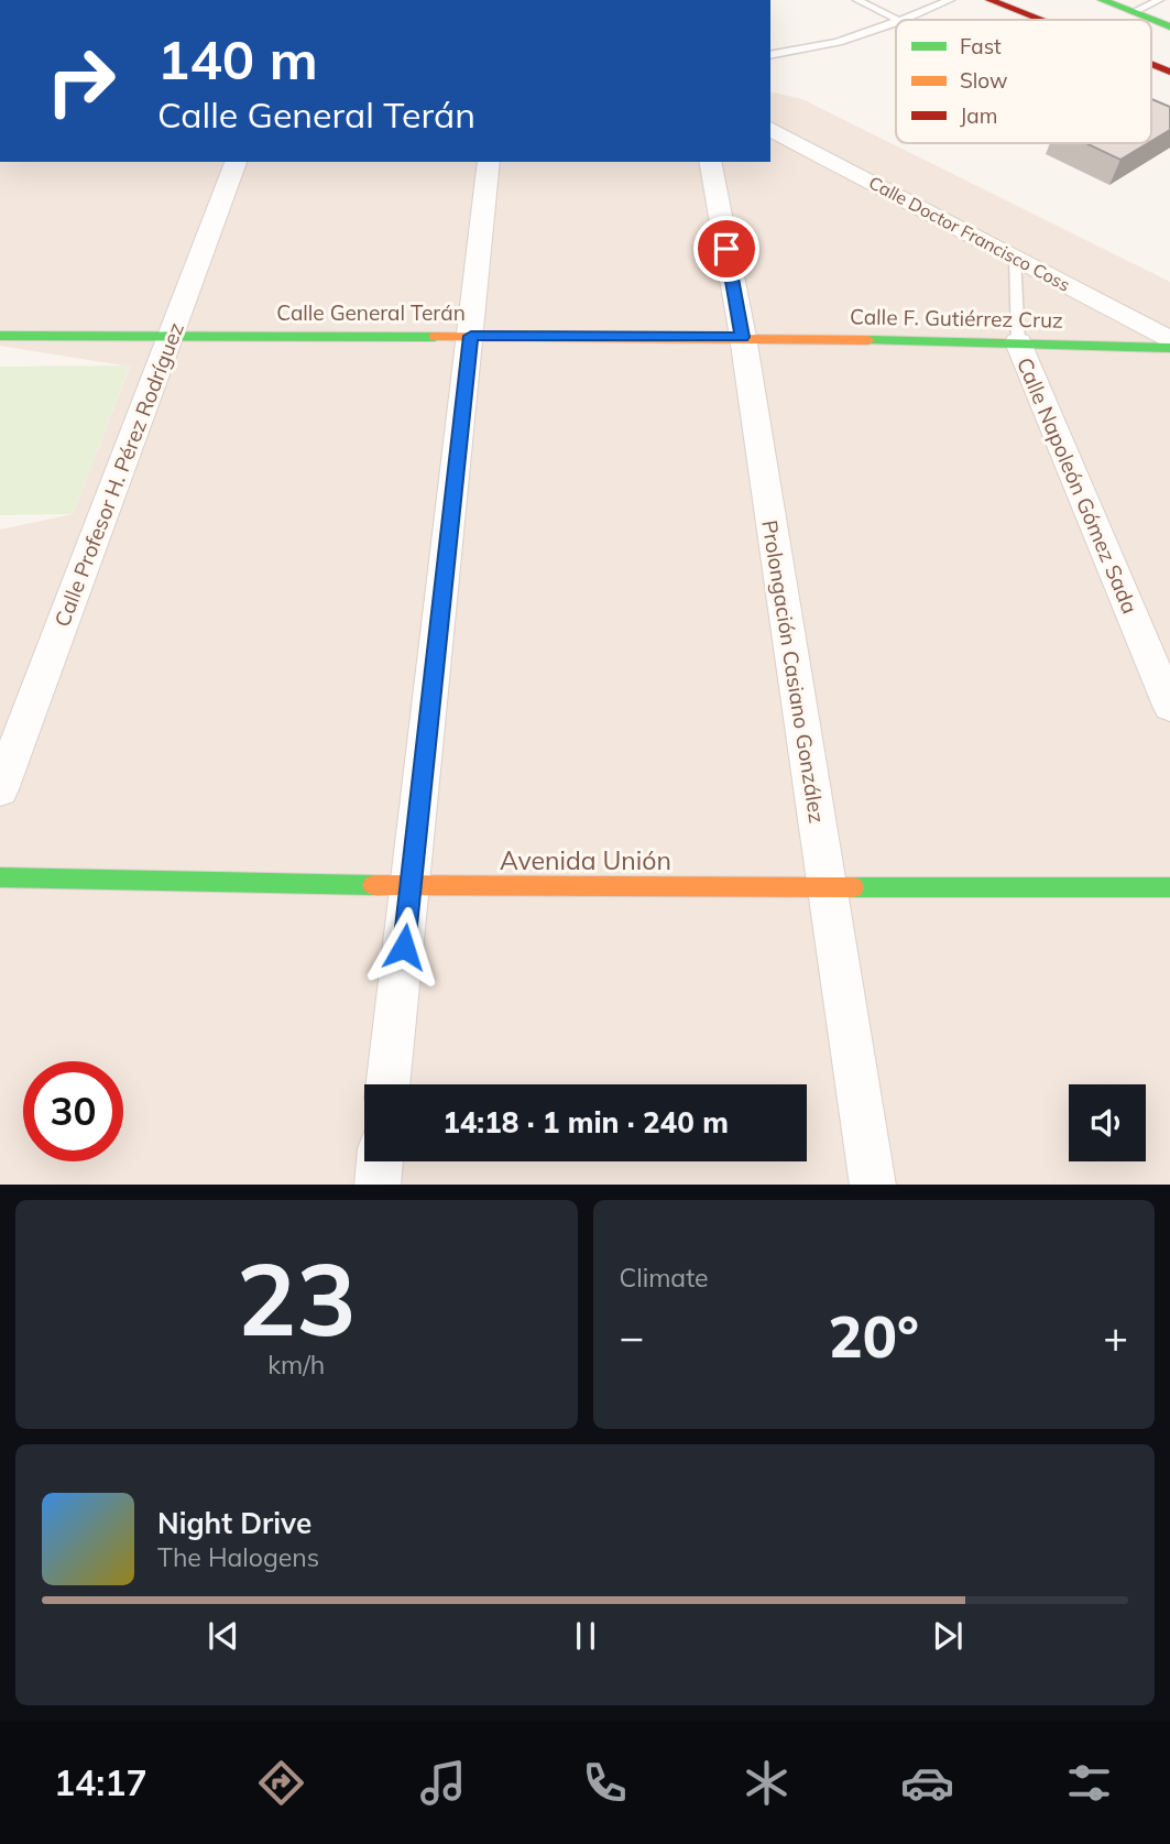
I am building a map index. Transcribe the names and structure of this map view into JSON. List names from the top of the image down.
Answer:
{
  "streets": {
    "street": [
      "Calle Doctor Francisco Coss",
      "Calle General Terán",
      "Calle F. Gutiérrez Cruz",
      "Calle Profesor H. Pérez Rodríguez",
      "Calle Napoleón Gómez Sada",
      "Prolongación Casiano González",
      "Avenida Unión"
    ]
  },
  "crossings": [
    ["Calle Doctor Francisco Coss", "Calle Napoleón Gómez Sada"],
    ["Calle General Terán", "Calle F. Gutiérrez Cruz"],
    ["Calle General Terán", "Calle Profesor H. Pérez Rodríguez"],
    ["Calle General Terán", "Prolongación Casiano González"],
    ["Calle F. Gutiérrez Cruz", "Calle Napoleón Gómez Sada"],
    ["Calle F. Gutiérrez Cruz", "Prolongación Casiano González"],
    ["Prolongación Casiano González", "Avenida Unión"]
  ],
  "legend": ["Fast", "Slow", "Jam"],
  "page": {
    "turn": ["140 m", "Calle General Terán"],
    "limit": "30",
    "trip": "14:18 · 1 min · 240 m",
    "tile": [
      ["23", "km/h"],
      "Climate"
    ],
    "heat": ["−", "20°", "+"],
    "song": ["Night Drive", "The Halogens"],
    "tabs": "14:17"
  }
}
